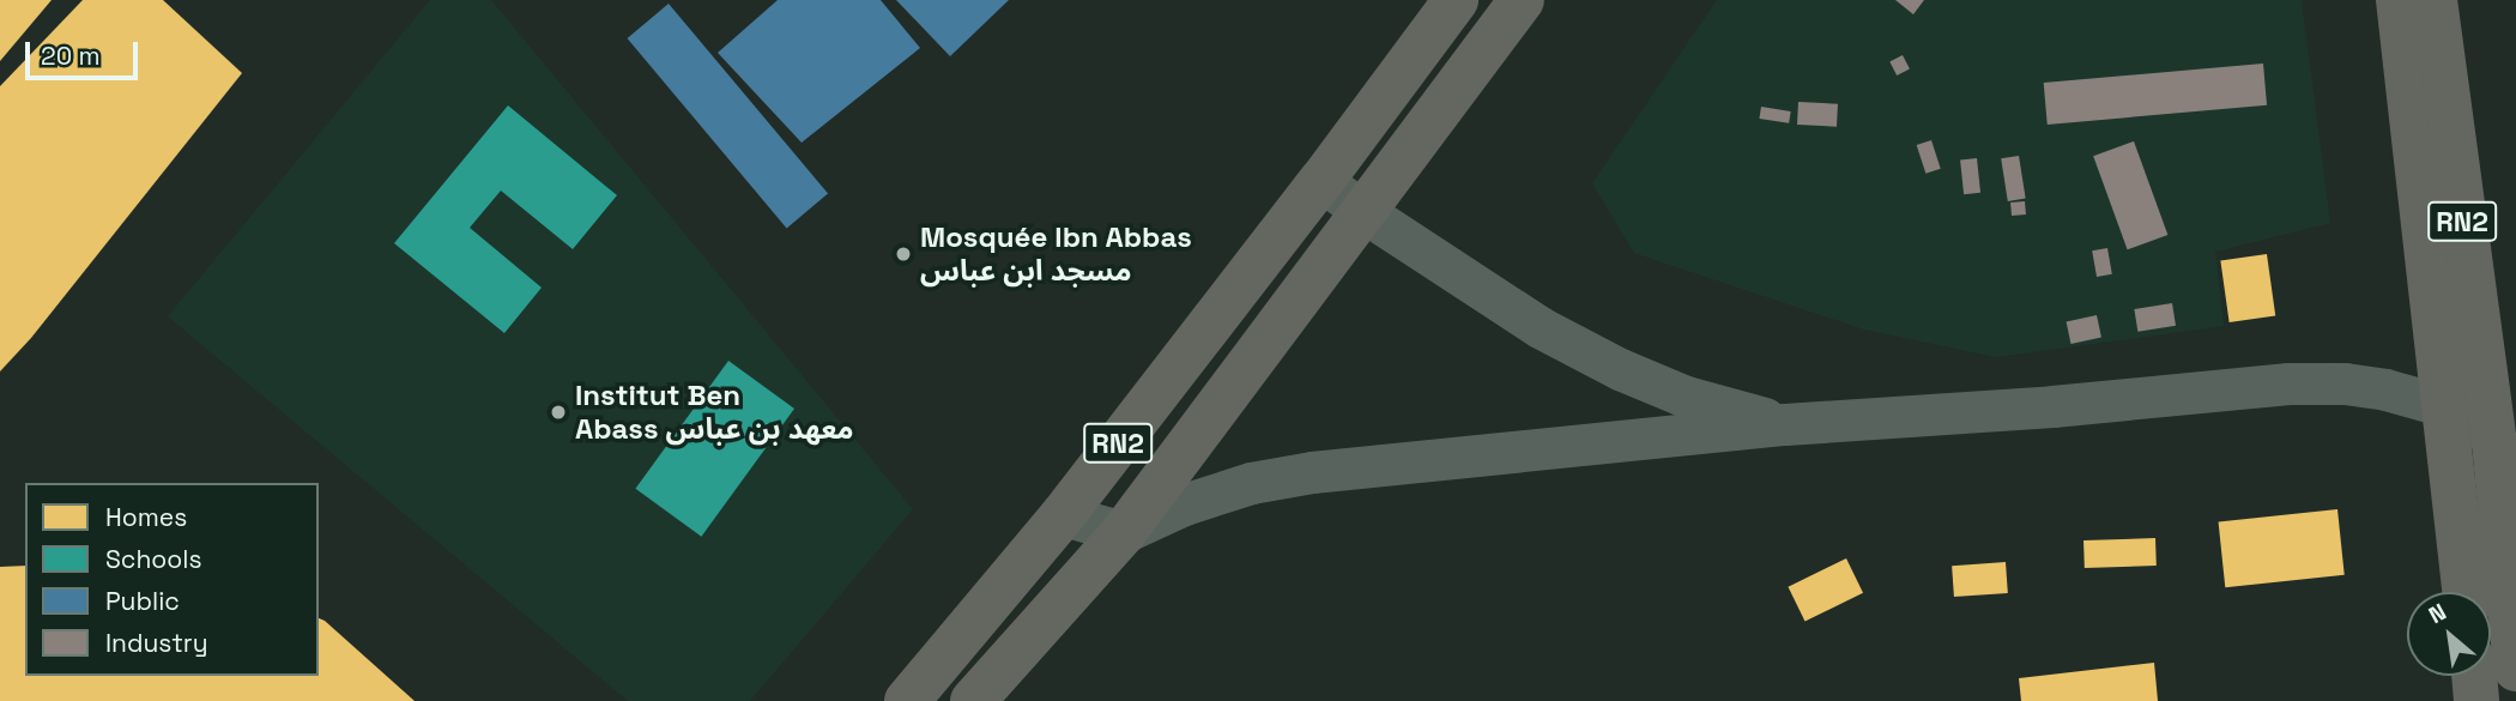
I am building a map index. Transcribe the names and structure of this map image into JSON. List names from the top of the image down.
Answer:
{
  "streets": {
    "highway": ["RN2"]
  },
  "places": ["Mosquée Ibn Abbas مسجد ابن عباس", "Institut Ben Abass معهد بن عباس"],
  "legend": [
    "Homes",
    "Schools",
    "Public",
    "Industry"
  ],
  "scale_bar": "20 m",
  "north": "top left"
}
